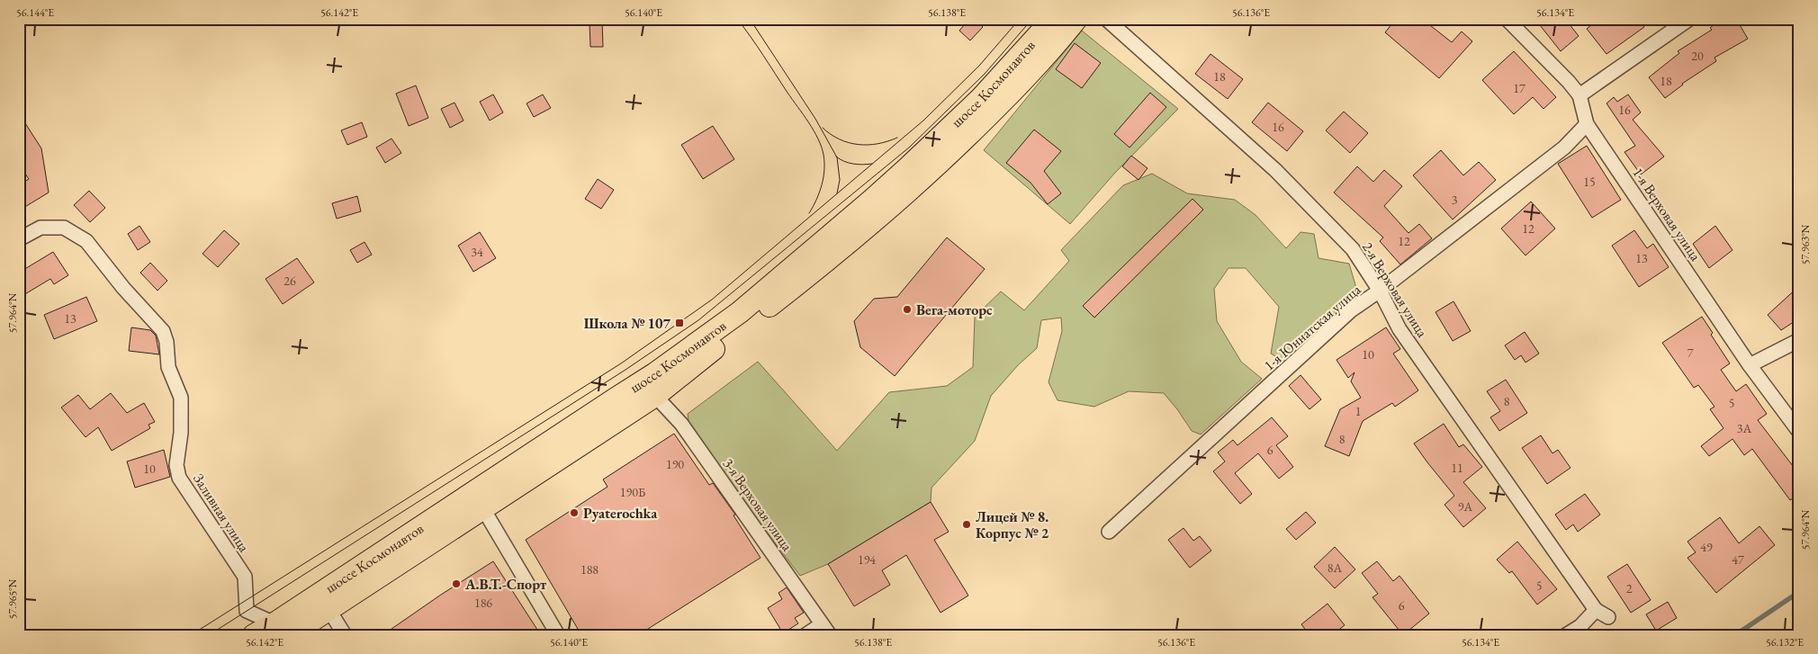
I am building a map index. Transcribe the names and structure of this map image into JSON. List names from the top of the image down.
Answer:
{
  "streets": {
    "main road": ["шоссе Космонавтов"],
    "street": [
      "1-я Верховая улица",
      "2-я Верховая улица",
      "1-я Юннатская улица",
      "3-я Верховая улица",
      "Заливная улица"
    ]
  },
  "crossings": [
    ["шоссе Космонавтов", "3-я Верховая улица"],
    ["шоссе Космонавтов", "Заливная улица"],
    ["1-я Верховая улица", "1-я Юннатская улица"],
    ["2-я Верховая улица", "1-я Юннатская улица"]
  ],
  "places": {
    "other": [
      "Вега-моторс",
      "Pyaterochka",
      "Лицей № 8. Корпус № 2",
      "А.В.Т.-Спорт"
    ],
    "transit": ["Школа № 107"]
  },
  "house_numbers": [
    "20",
    "18",
    "18",
    "17",
    "16",
    "16",
    "15",
    "3",
    "12",
    "12",
    "34",
    "13",
    "26",
    "13",
    "7",
    "10",
    "8",
    "5",
    "1",
    "3А",
    "8",
    "6",
    "190",
    "11",
    "10",
    "190Б",
    "9А",
    "49",
    "194",
    "47",
    "8А",
    "188",
    "5",
    "2",
    "186",
    "6"
  ],
  "coordinates": [
    "56.144°E",
    "56.142°E",
    "56.140°E",
    "56.138°E",
    "56.136°E",
    "56.134°E",
    "57.963°N",
    "57.964°N",
    "57.965°N",
    "56.132°E"
  ]
}
